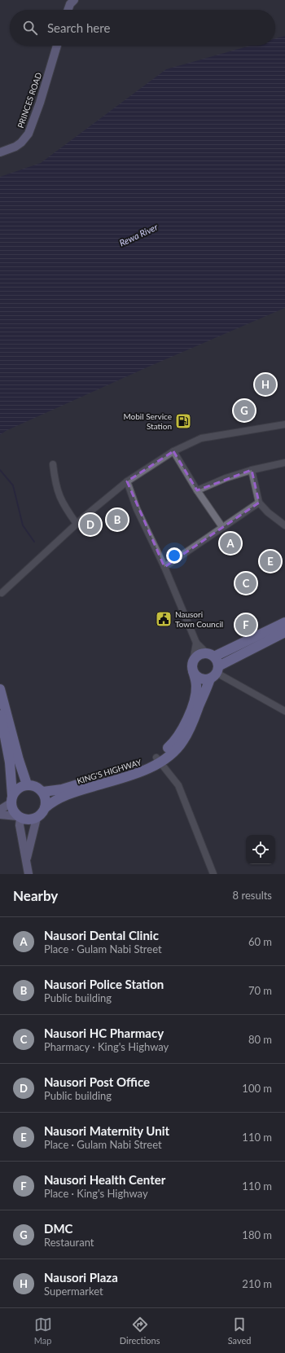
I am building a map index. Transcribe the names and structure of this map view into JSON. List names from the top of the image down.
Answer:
{
  "streets": {
    "highway": ["KING'S HIGHWAY"],
    "main road": ["PRINCES ROAD"]
  },
  "water": ["Rewa River"],
  "places": {
    "fuel station": ["Mobil Service Station"],
    "public building": ["Nausori Town Council"]
  },
  "page": {
    "search": "Search here",
    "pins": [
      "H",
      "G",
      "B",
      "D",
      "A",
      "E",
      "C",
      "F"
    ],
    "heading": ["Nearby", "8 results"],
    "list": [
      {
        "mark": "A",
        "name": "Nausori Dental Clinic",
        "note": "Place · Gulam Nabi Street",
        "value": "60 m"
      },
      {
        "mark": "B",
        "name": "Nausori Police Station",
        "note": "Public building",
        "value": "70 m"
      },
      {
        "mark": "C",
        "name": "Nausori HC Pharmacy",
        "note": "Pharmacy · King's Highway",
        "value": "80 m"
      },
      {
        "mark": "D",
        "name": "Nausori Post Office",
        "note": "Public building",
        "value": "100 m"
      },
      {
        "mark": "E",
        "name": "Nausori Maternity Unit",
        "note": "Place · Gulam Nabi Street",
        "value": "110 m"
      },
      {
        "mark": "F",
        "name": "Nausori Health Center",
        "note": "Place · King's Highway",
        "value": "110 m"
      },
      {
        "mark": "G",
        "name": "DMC",
        "note": "Restaurant",
        "value": "180 m"
      },
      {
        "mark": "H",
        "name": "Nausori Plaza",
        "note": "Supermarket",
        "value": "210 m"
      }
    ],
    "nav": ["Map", "Directions", "Saved"]
  }
}
